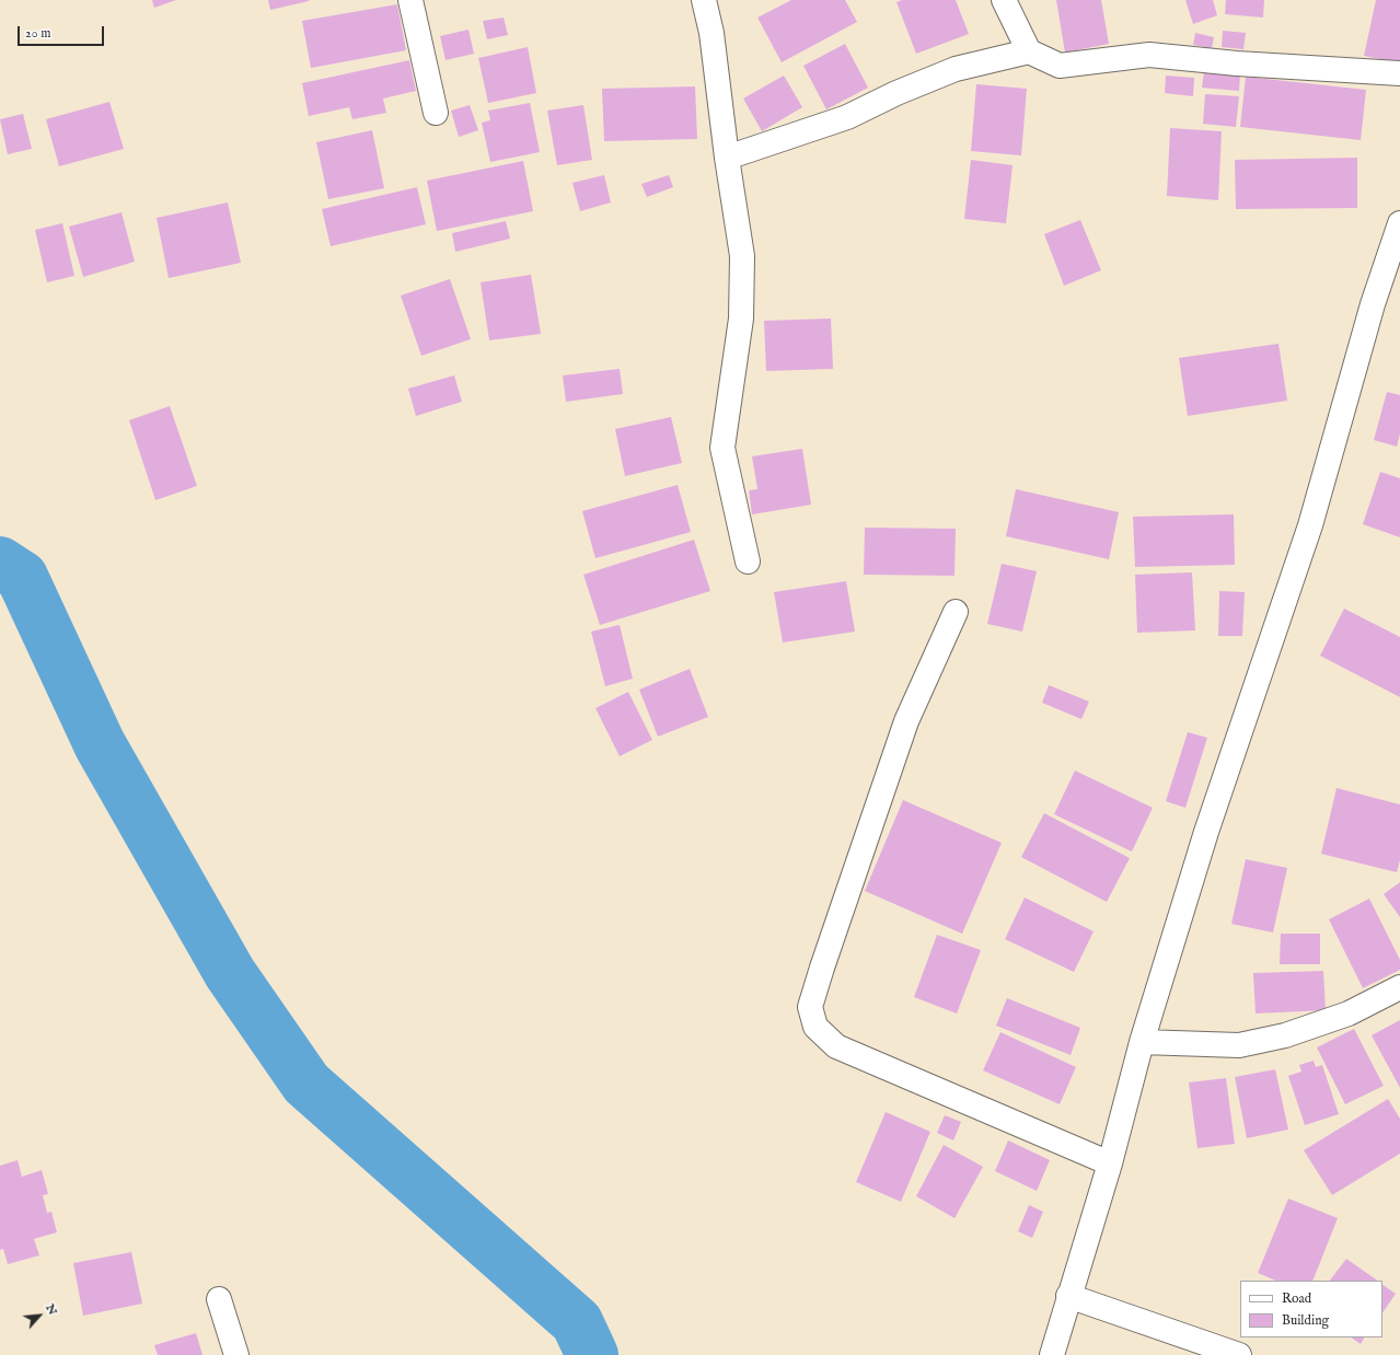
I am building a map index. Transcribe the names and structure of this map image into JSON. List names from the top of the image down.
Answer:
{
  "legend": ["Road", "Building"],
  "scale_bar": "20 m",
  "north": "top right"
}
